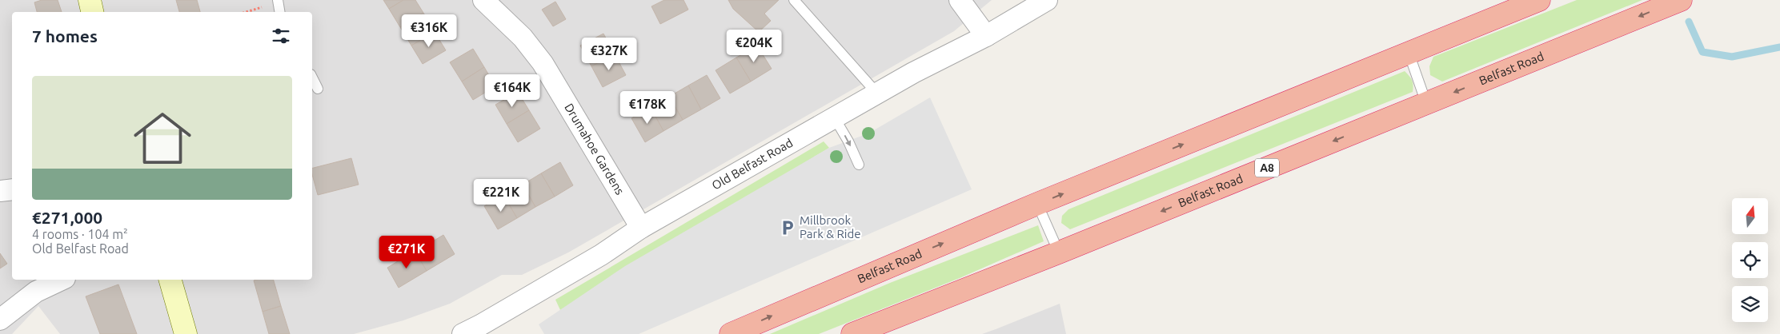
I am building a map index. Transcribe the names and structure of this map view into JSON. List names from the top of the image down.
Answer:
{
  "streets": {
    "highway": ["Belfast Road", "A8"],
    "street": ["Drumahoe Gardens", "Old Belfast Road"]
  },
  "crossings": [
    ["Drumahoe Gardens", "Old Belfast Road"]
  ],
  "places": {
    "parking": ["Millbrook Park & Ride"]
  },
  "north": "top",
  "page": {
    "heading": "7 homes",
    "price": [
      "€316K",
      "€204K",
      "€327K",
      "€164K",
      "€178K",
      "€221K",
      "€271K"
    ],
    "list": [
      {
        "name": "€271,000",
        "note": "4 rooms · 104 m² · Old Belfast Road"
      }
    ]
  }
}
